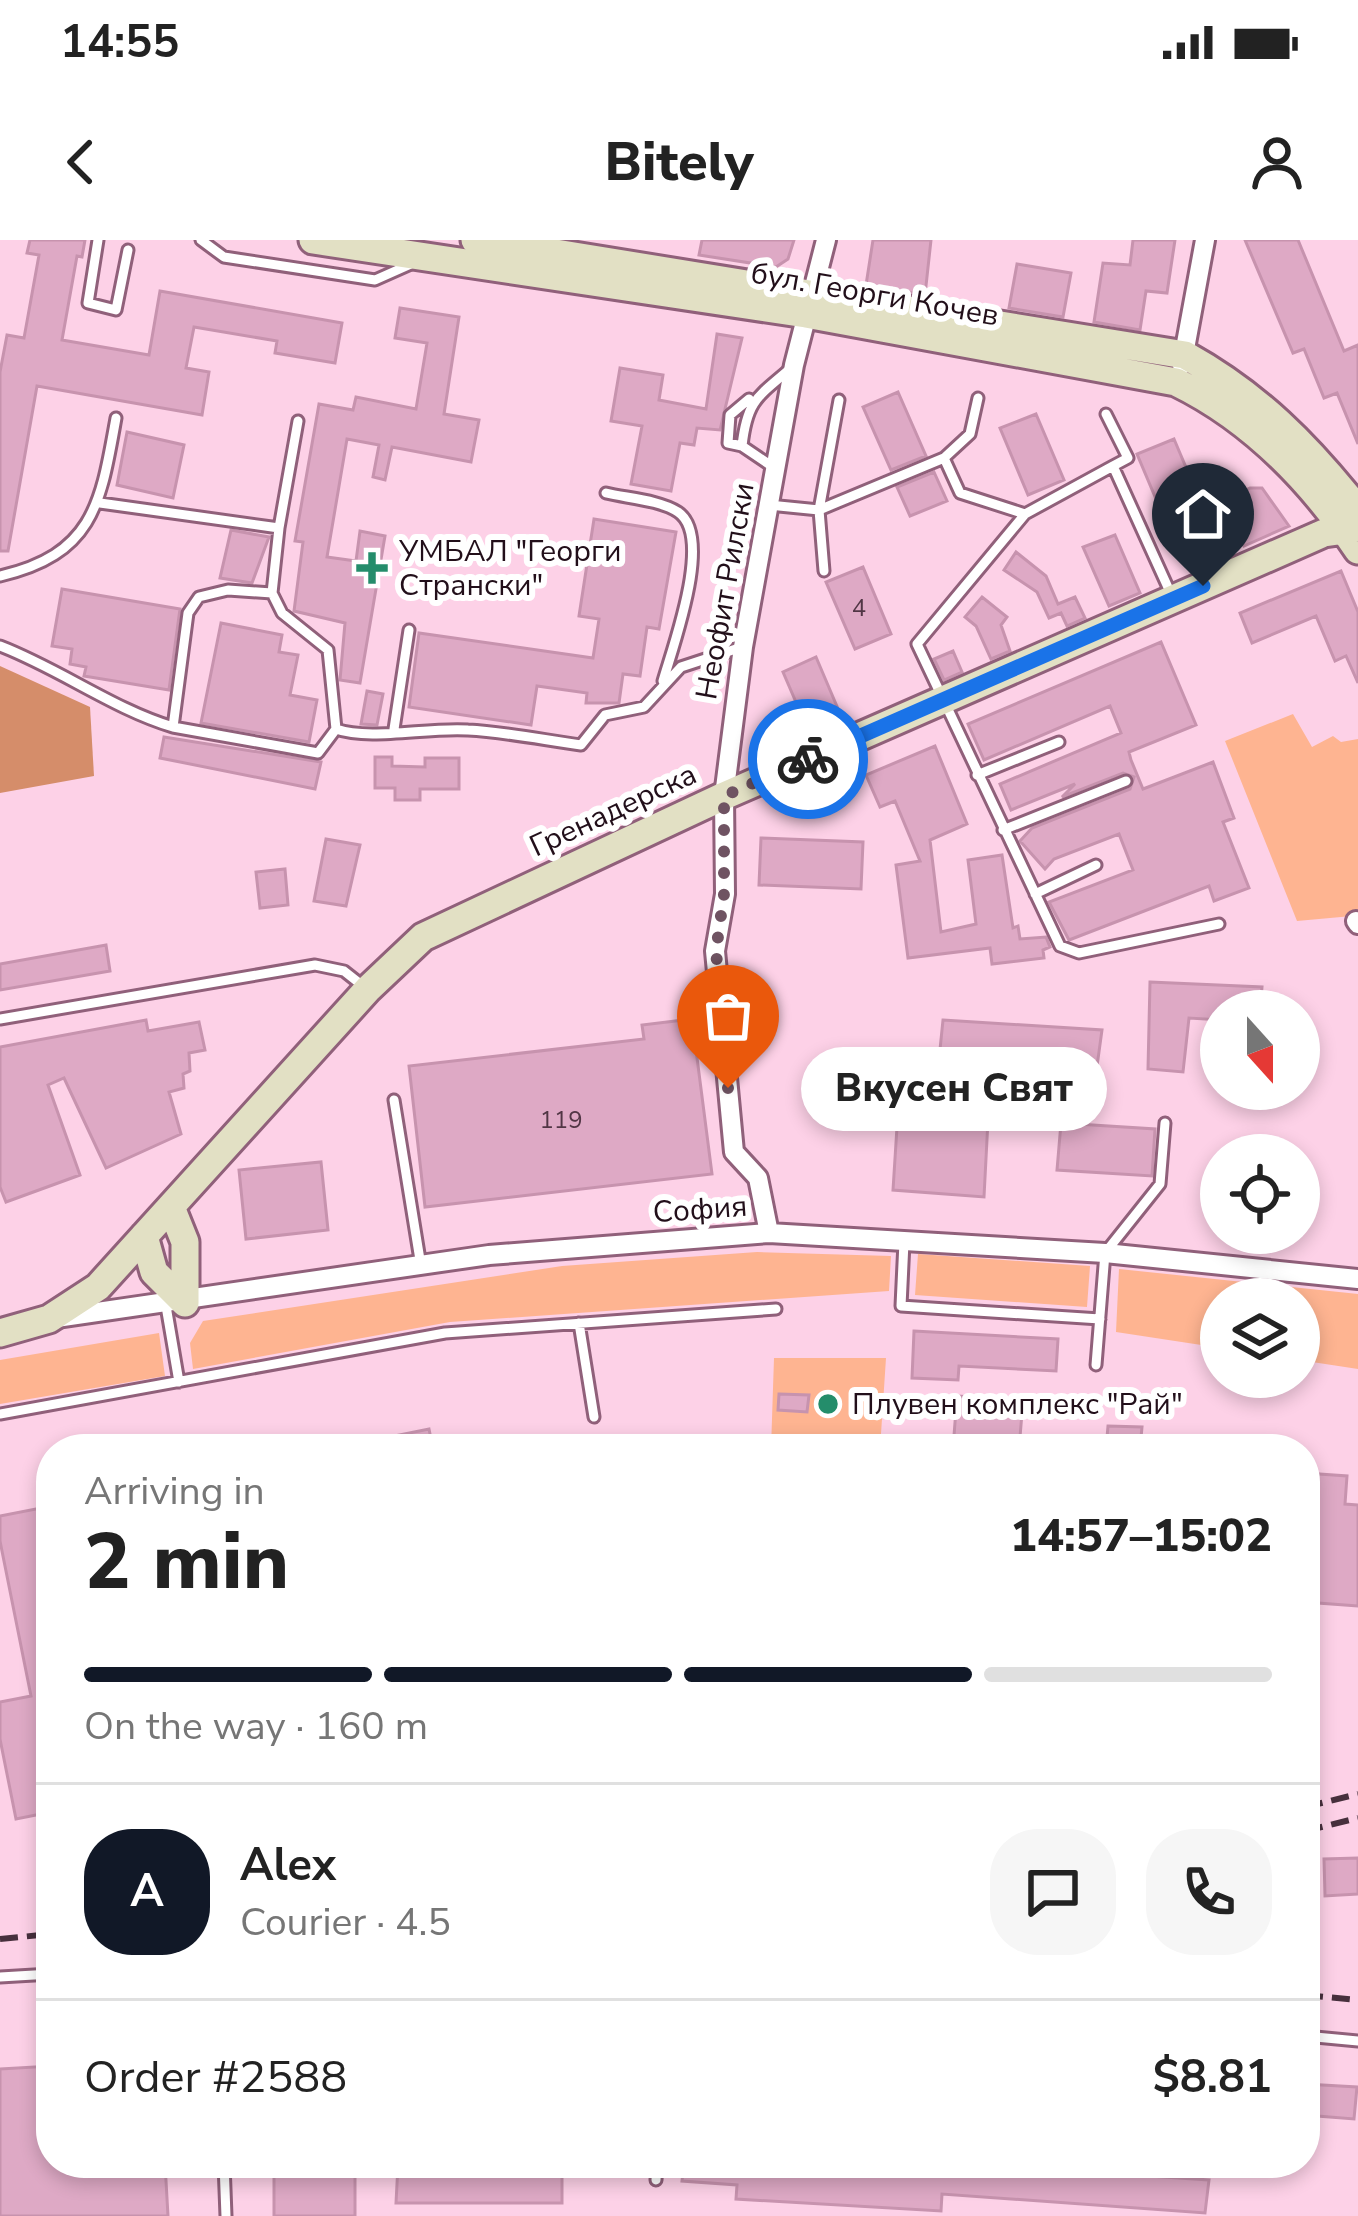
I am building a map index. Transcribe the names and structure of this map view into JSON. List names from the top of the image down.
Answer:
{
  "streets": {
    "street": [
      "бул. Георги Кочев",
      "Неофит Рилски",
      "Гренадерска",
      "София"
    ]
  },
  "crossings": [
    ["бул. Георги Кочев", "Неофит Рилски"],
    ["бул. Георги Кочев", "Гренадерска"],
    ["Неофит Рилски", "Гренадерска"],
    ["Неофит Рилски", "София"],
    ["Гренадерска", "София"]
  ],
  "places": {
    "health": ["УМБАЛ \"Георги Странски\""],
    "other": ["Вкусен Свят", "Плувен комплекс \"Рай\""]
  },
  "house_numbers": ["4", "119"],
  "north": "bottom",
  "page": {
    "status": "14:55",
    "header": "Bitely",
    "bubble": "Вкусен Свят",
    "heading": ["2 min", "Arriving in", "14:57–15:02"],
    "panel": [
      "Alex",
      "Courier · 4.5",
      "Order #2588",
      "$8.81"
    ],
    "bar": "On the way · 160 m",
    "round": "A"
  }
}
